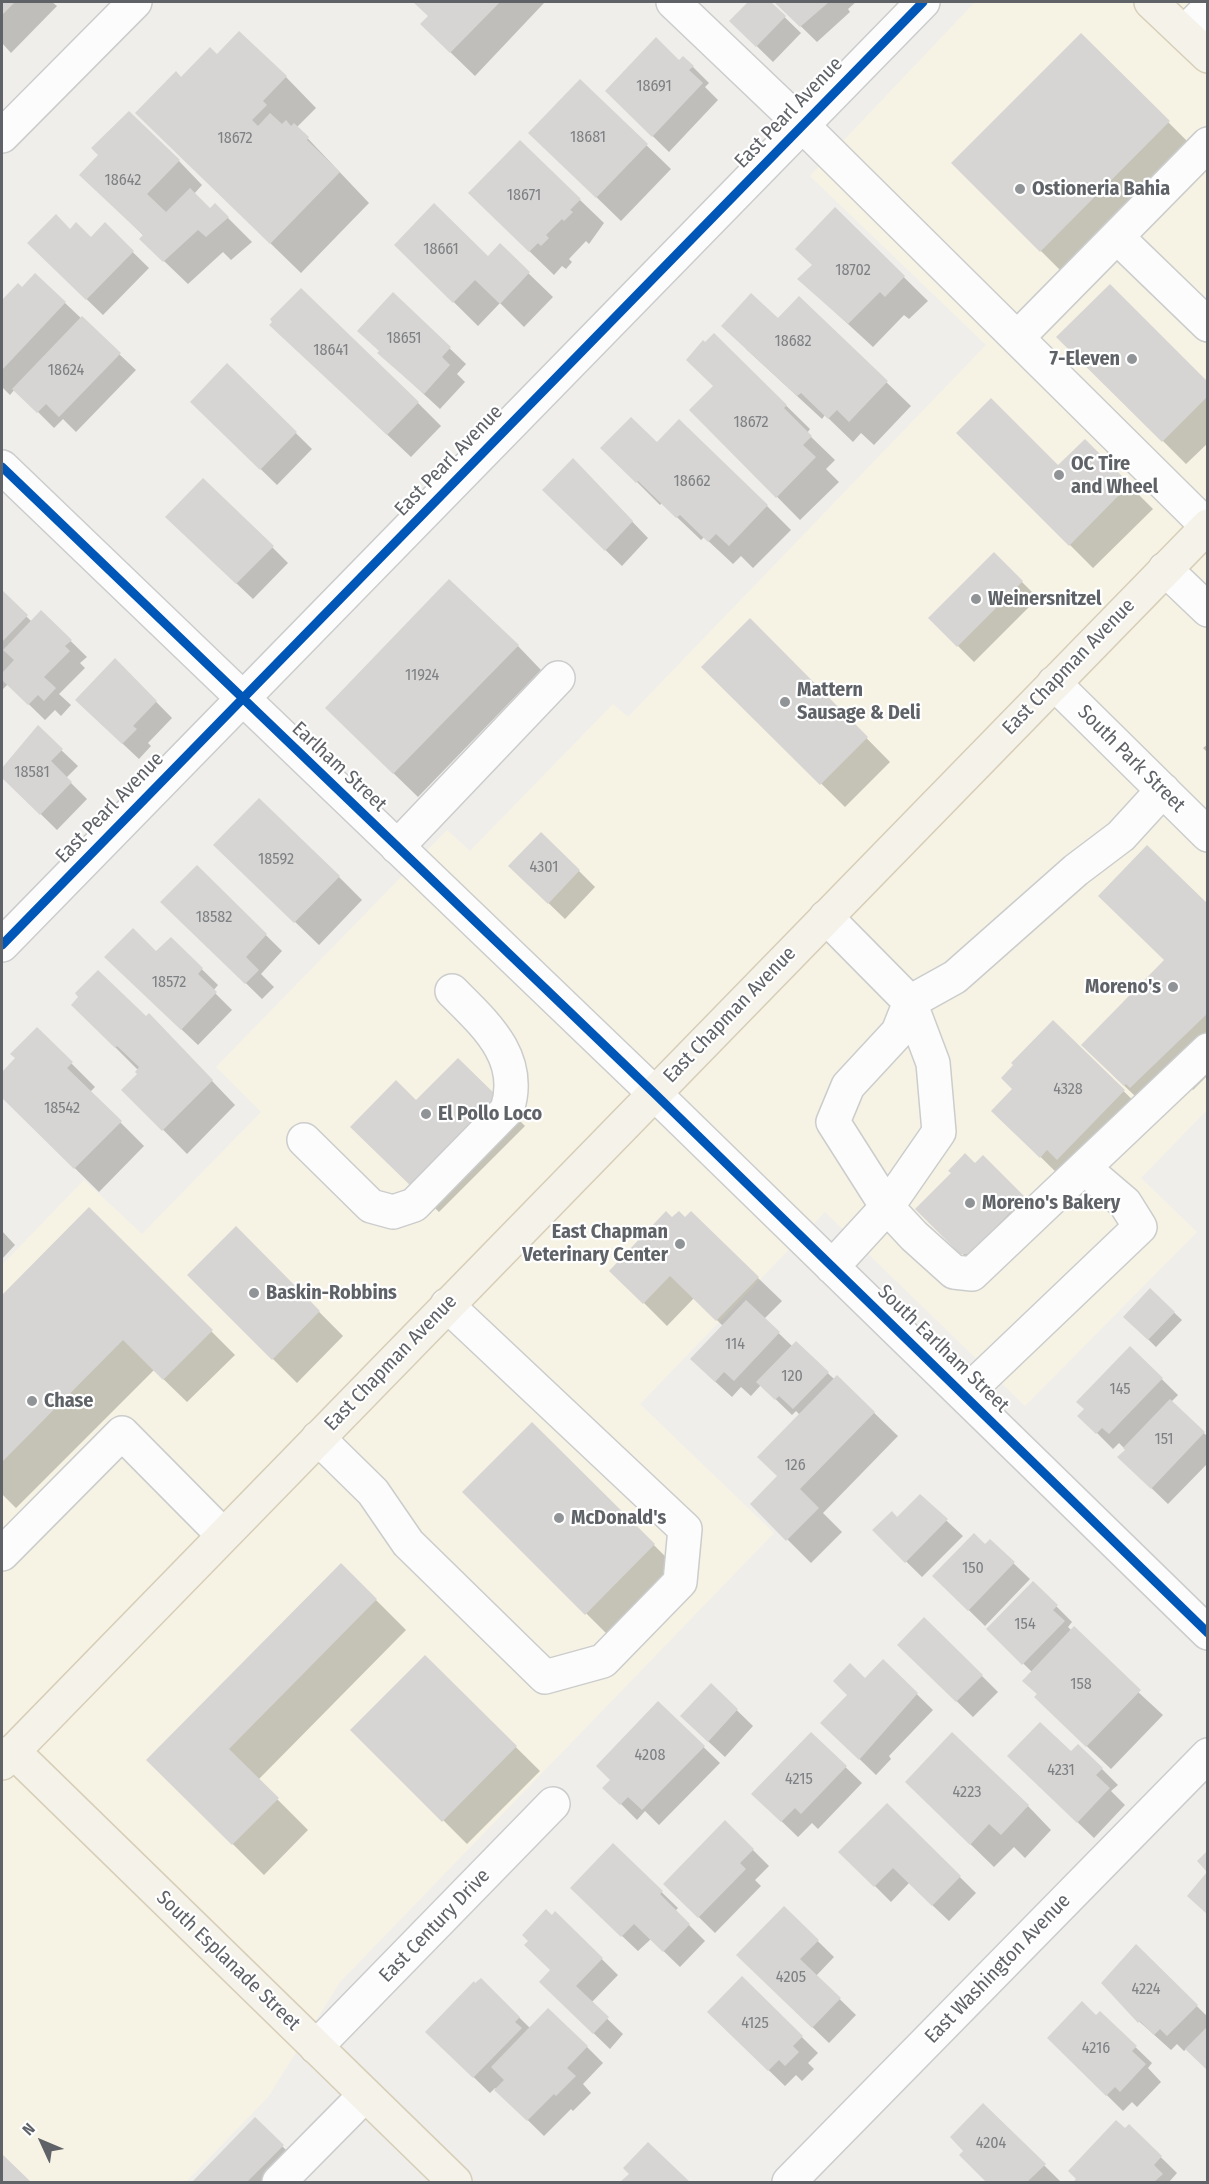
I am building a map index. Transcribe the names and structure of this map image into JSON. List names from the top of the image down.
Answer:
{
  "streets": {
    "main road": ["East Chapman Avenue", "South Esplanade Street"],
    "street": [
      "East Pearl Avenue",
      "South Park Street",
      "Earlham Street",
      "South Earlham Street",
      "East Century Drive",
      "East Washington Avenue"
    ]
  },
  "crossings": [
    ["East Pearl Avenue", "Earlham Street"],
    ["East Chapman Avenue", "South Park Street"],
    ["East Chapman Avenue", "Earlham Street"],
    ["East Chapman Avenue", "South Earlham Street"],
    ["East Chapman Avenue", "South Esplanade Street"],
    ["Earlham Street", "South Earlham Street"],
    ["East Century Drive", "South Esplanade Street"]
  ],
  "places": [
    "Ostioneria Bahia",
    "7-Eleven",
    "OC Tire and Wheel",
    "Weinersnitzel",
    "Mattern Sausage & Deli",
    "Moreno's",
    "El Pollo Loco",
    "Moreno's Bakery",
    "East Chapman Veterinary Center",
    "Baskin-Robbins",
    "Chase",
    "McDonald's"
  ],
  "house_numbers": [
    "18691",
    "18681",
    "18672",
    "18642",
    "18671",
    "18661",
    "18702",
    "18651",
    "18682",
    "18641",
    "18624",
    "18672",
    "18662",
    "11924",
    "18581",
    "18592",
    "4301",
    "18582",
    "18572",
    "4328",
    "18542",
    "114",
    "120",
    "145",
    "151",
    "126",
    "150",
    "154",
    "158",
    "4208",
    "4231",
    "4215",
    "4223",
    "4205",
    "4224",
    "4125",
    "4216",
    "4204"
  ],
  "north": "top left"
}
